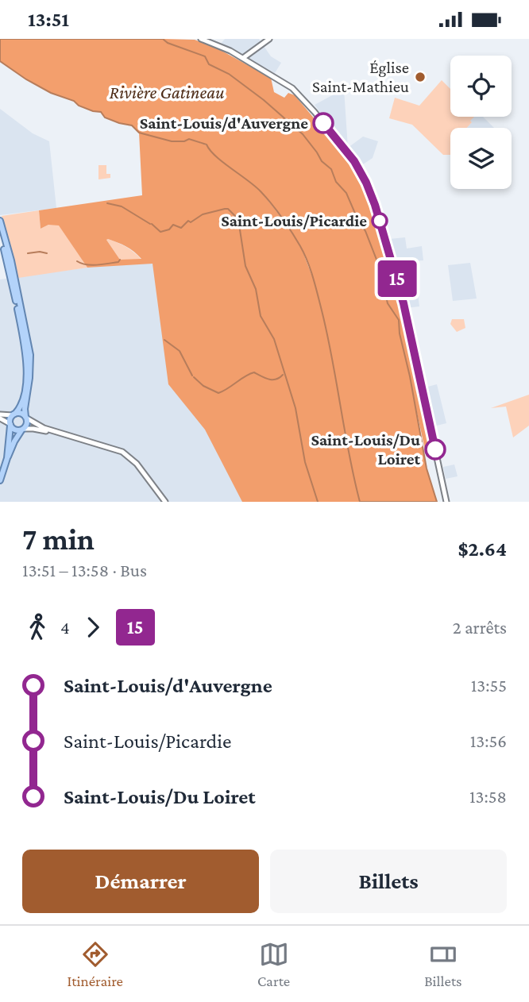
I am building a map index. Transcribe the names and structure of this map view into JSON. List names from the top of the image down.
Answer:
{
  "water": ["Rivière Gatineau"],
  "places": [
    "Église Saint-Mathieu",
    "Saint-Louis/d'Auvergne",
    "Saint-Louis/Picardie",
    "Saint-Louis/Du Loiret"
  ],
  "lines": ["bus line 15"],
  "page": {
    "status": "13:51",
    "on_map": "15",
    "heading": ["7 min", "13:51 – 13:58 · Bus", "$2.64"],
    "legs": ["4", "15", "2 arrêts"],
    "list": [
      {
        "name": "Saint-Louis/d'Auvergne",
        "value": "13:55"
      },
      {
        "name": "Saint-Louis/Picardie",
        "value": "13:56"
      },
      {
        "name": "Saint-Louis/Du Loiret",
        "value": "13:58"
      }
    ],
    "buttons": ["Démarrer", "Billets"],
    "tabs": ["Itinéraire", "Carte", "Billets"]
  }
}
